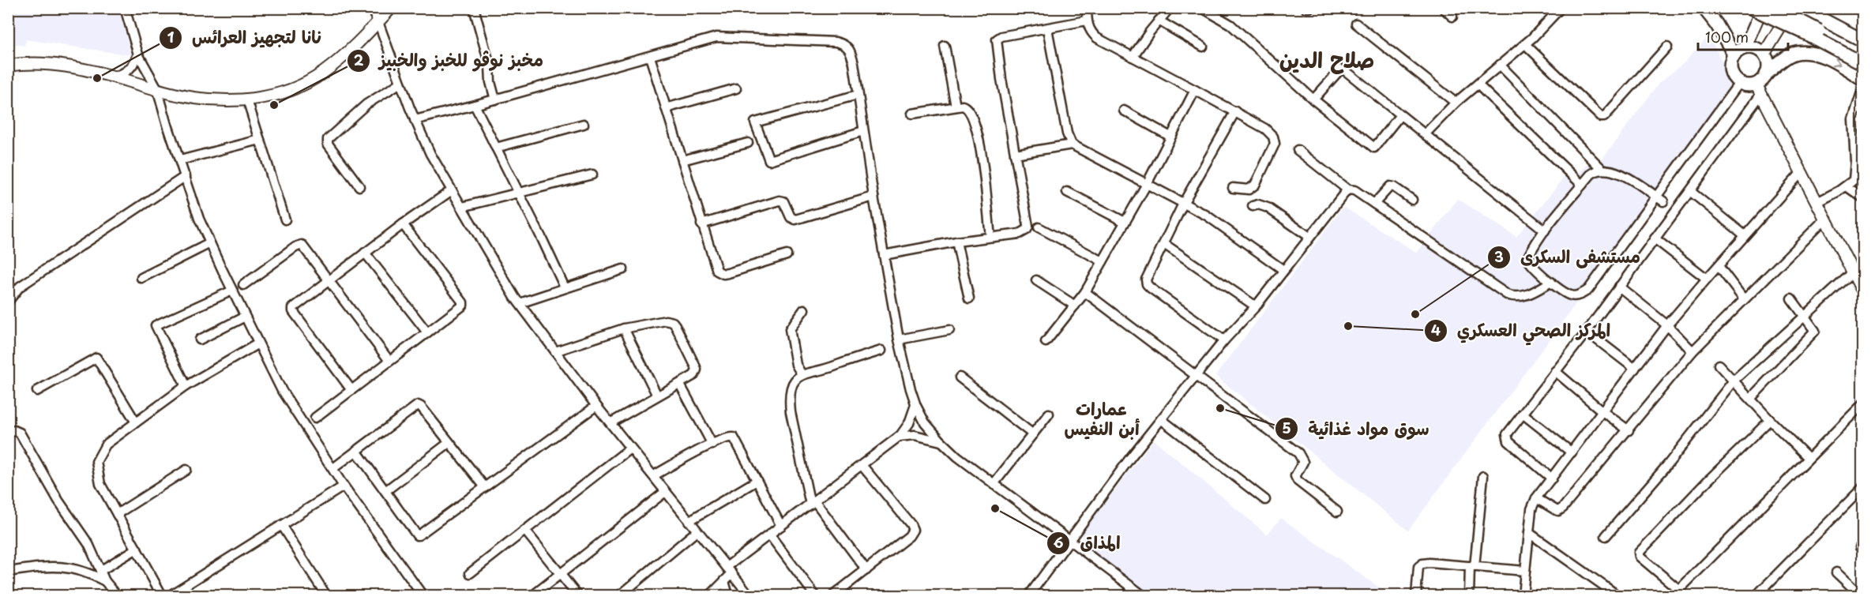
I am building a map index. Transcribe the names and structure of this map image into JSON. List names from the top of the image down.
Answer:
{
  "districts": ["صلاح الدين", "عمارات أبن النفيس"],
  "places": [
    "نانا لتجهيز العرائس",
    "مخبز نوڤو للخبز والخبيز",
    "مستشفى السكرى",
    "المركز الصحي العسكري",
    "سوق مواد غذائية",
    "المذاق"
  ],
  "scale_bar": "100 m"
}
